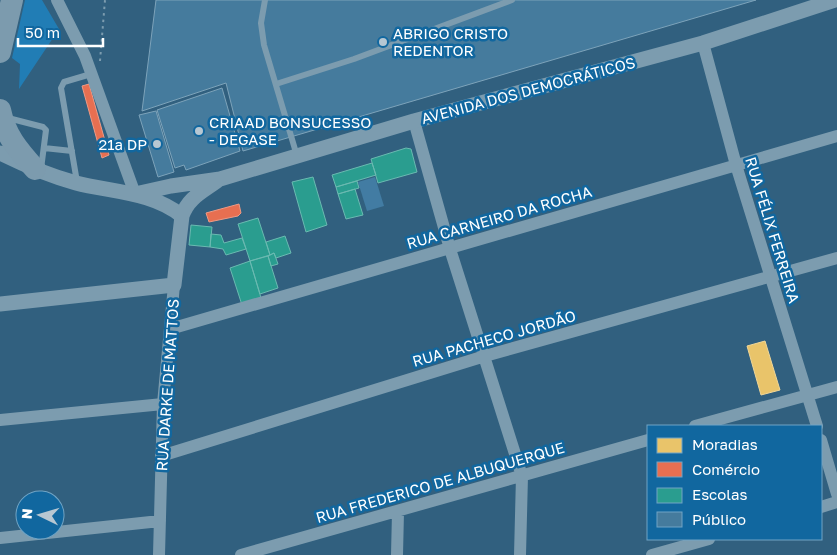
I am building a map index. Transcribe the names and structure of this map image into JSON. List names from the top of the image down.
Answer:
{
  "streets": {
    "street": [
      "AVENIDA DOS DEMOCRÁTICOS",
      "RUA CARNEIRO DA ROCHA",
      "RUA FÉLIX FERREIRA",
      "RUA PACHECO JORDÃO",
      "RUA DARKE DE MATTOS",
      "RUA FREDERICO DE ALBUQUERQUE"
    ]
  },
  "crossings": [
    ["AVENIDA DOS DEMOCRÁTICOS", "RUA FÉLIX FERREIRA"],
    ["AVENIDA DOS DEMOCRÁTICOS", "RUA DARKE DE MATTOS"],
    ["RUA CARNEIRO DA ROCHA", "RUA FÉLIX FERREIRA"],
    ["RUA CARNEIRO DA ROCHA", "RUA DARKE DE MATTOS"],
    ["RUA FÉLIX FERREIRA", "RUA PACHECO JORDÃO"],
    ["RUA PACHECO JORDÃO", "RUA DARKE DE MATTOS"]
  ],
  "places": ["ABRIGO CRISTO REDENTOR", "CRIAAD BONSUCESSO - DEGASE", "21ª DP"],
  "legend": [
    "Moradias",
    "Comércio",
    "Escolas",
    "Público"
  ],
  "scale_bar": "50 m",
  "north": "left"
}
